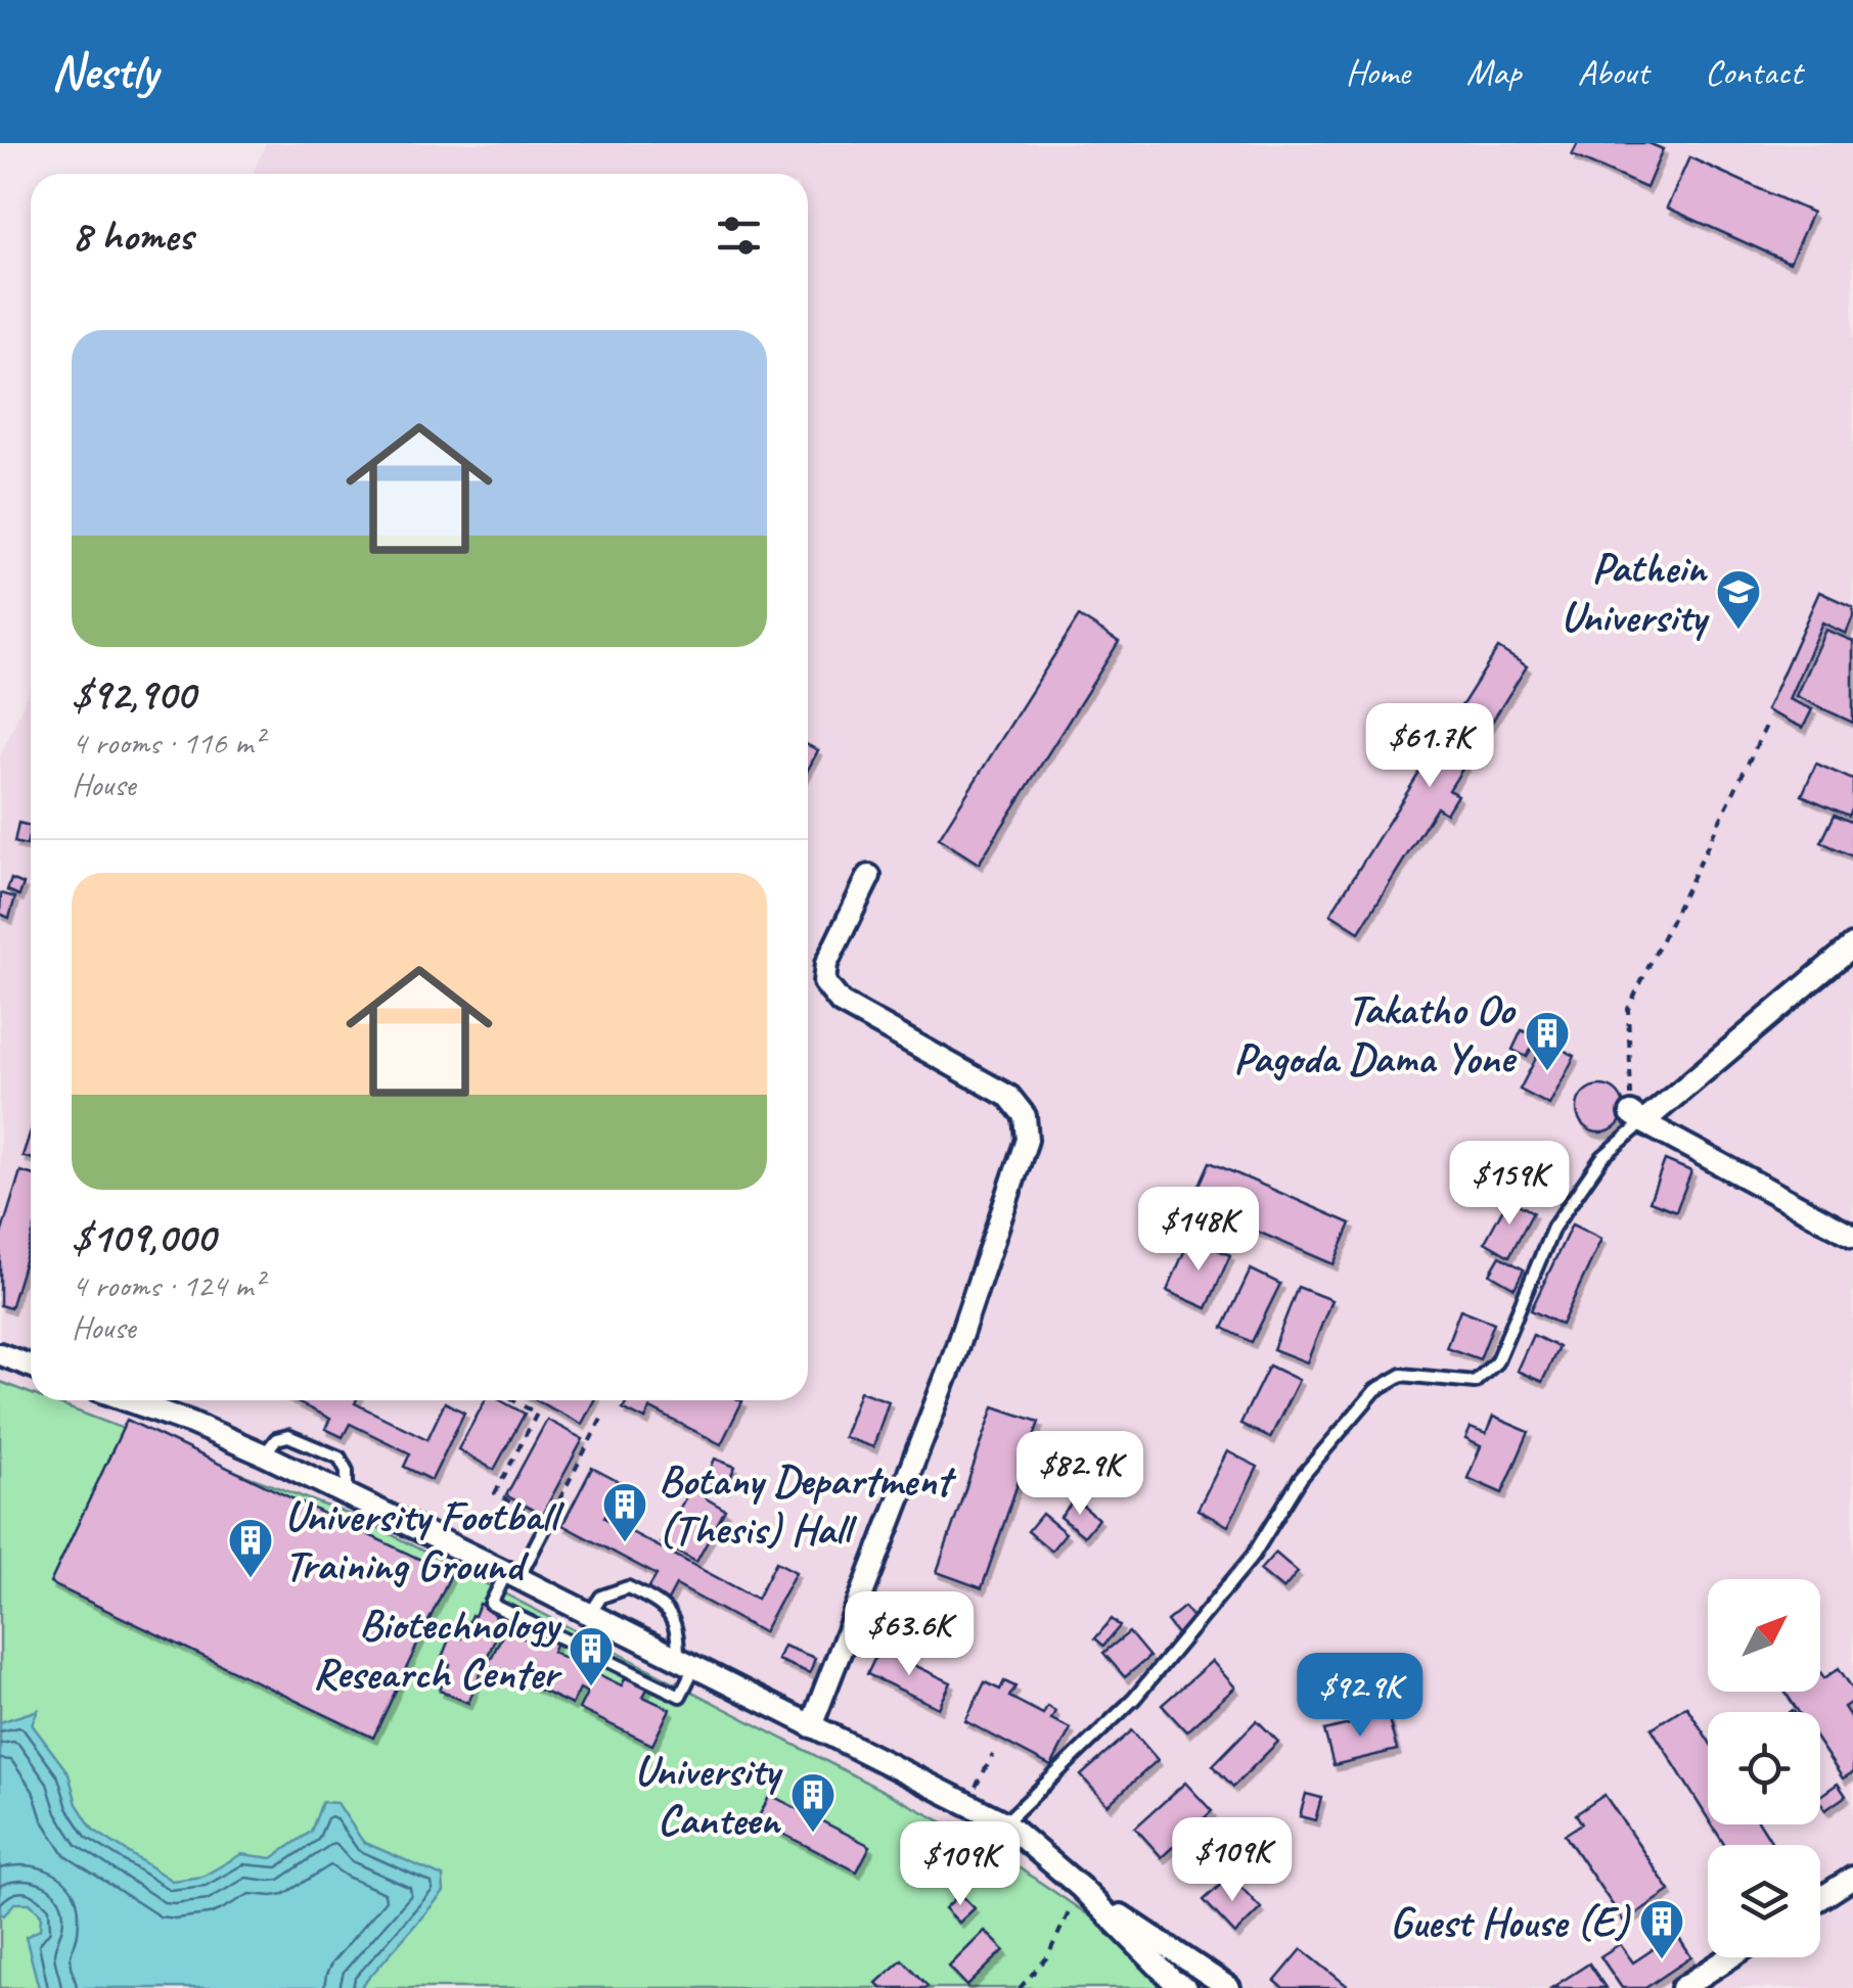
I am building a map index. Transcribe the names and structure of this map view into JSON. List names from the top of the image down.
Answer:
{
  "places": {
    "school or university": ["Pathein University"],
    "building": [
      "Takatho Oo Pagoda Dama Yone",
      "Botany Department (Thesis) Hall",
      "University Football Training Ground",
      "Biotechnology Research Center",
      "University Canteen",
      "Guest House (E)"
    ]
  },
  "north": "top right",
  "page": {
    "header": "Nestly",
    "nav": [
      "Home",
      "Map",
      "About",
      "Contact"
    ],
    "heading": "8 homes",
    "list": [
      {
        "name": "$92,900",
        "note": "4 rooms · 116 m² · House"
      },
      {
        "name": "$109,000",
        "note": "4 rooms · 124 m² · House"
      }
    ],
    "price": [
      "$61.7K",
      "$159K",
      "$148K",
      "$82.9K",
      "$63.6K",
      "$92.9K",
      "$109K",
      "$109K"
    ]
  }
}
